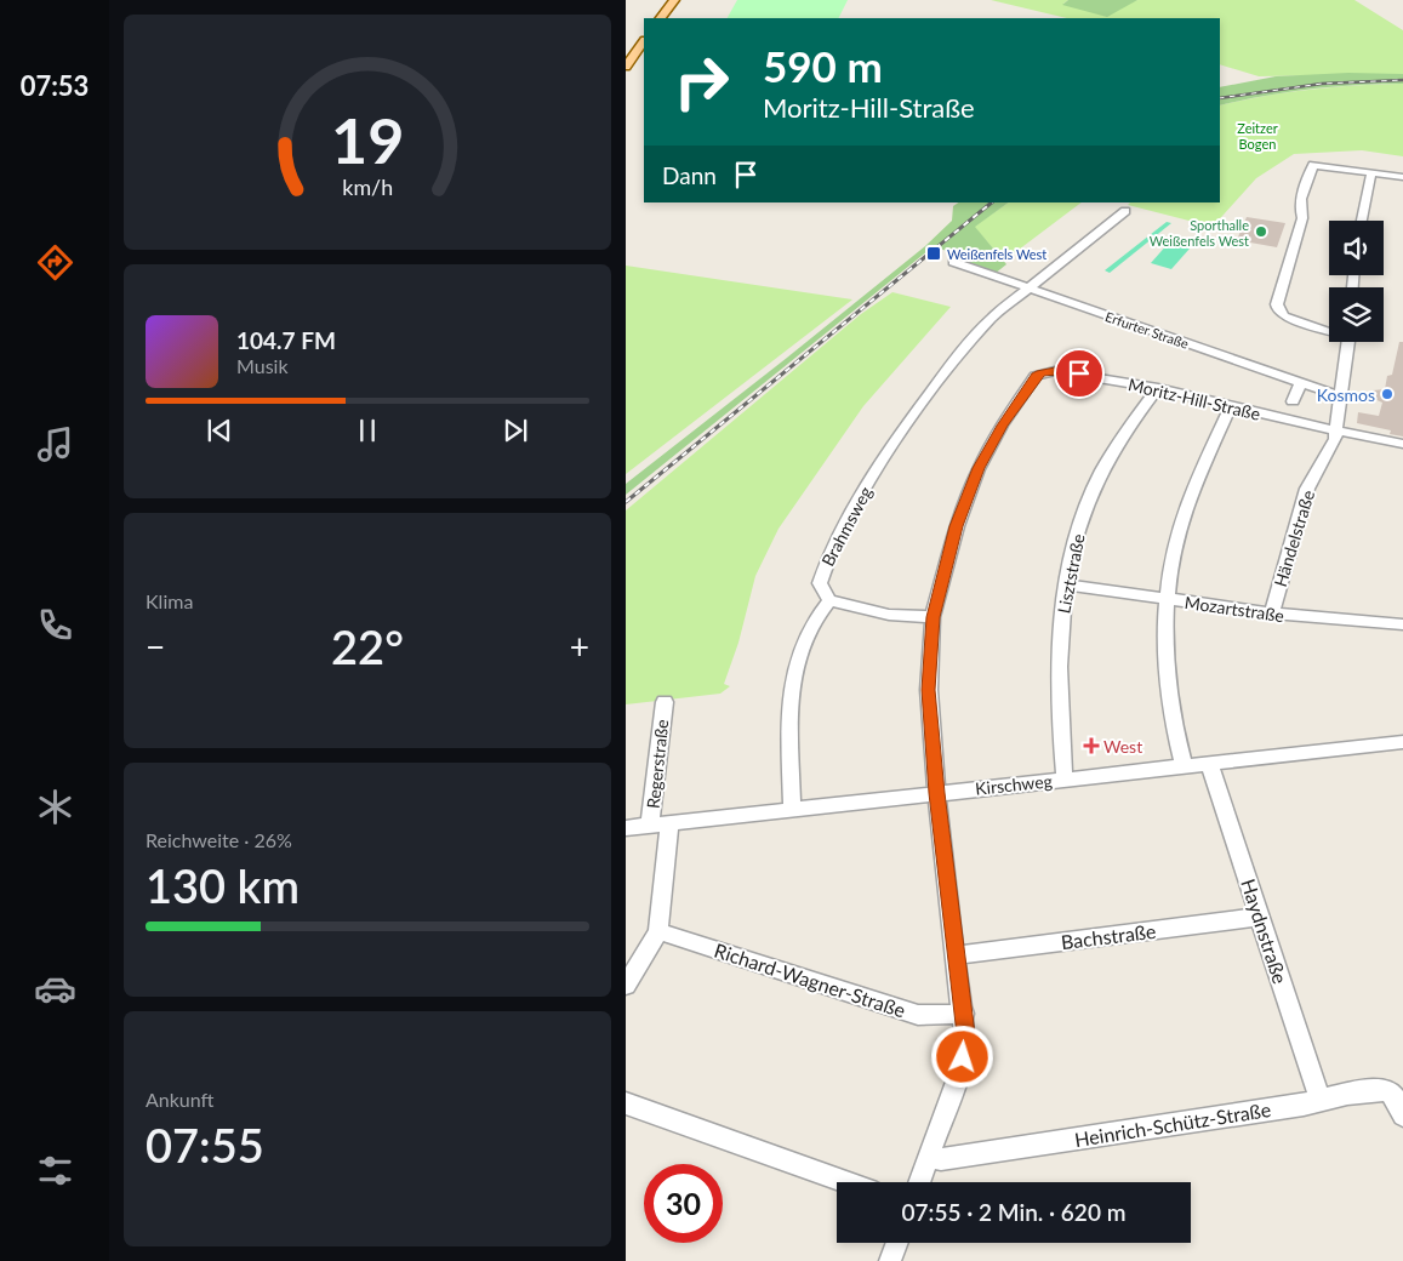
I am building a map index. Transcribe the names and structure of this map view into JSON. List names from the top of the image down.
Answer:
{
  "streets": {
    "street": [
      "Erfurter Straße",
      "Moritz-Hill-Straße",
      "Brahmsweg",
      "Händelstraße",
      "Lisztstraße",
      "Mozartstraße",
      "Regerstraße",
      "Kirschweg",
      "Haydnstraße",
      "Bachstraße",
      "Richard-Wagner-Straße",
      "Heinrich-Schütz-Straße"
    ]
  },
  "crossings": [
    ["Erfurter Straße", "Brahmsweg"],
    ["Erfurter Straße", "Händelstraße"],
    ["Moritz-Hill-Straße", "Händelstraße"],
    ["Moritz-Hill-Straße", "Lisztstraße"],
    ["Moritz-Hill-Straße", "Kirschweg"],
    ["Moritz-Hill-Straße", "Bachstraße"],
    ["Moritz-Hill-Straße", "Richard-Wagner-Straße"],
    ["Moritz-Hill-Straße", "Heinrich-Schütz-Straße"],
    ["Händelstraße", "Mozartstraße"],
    ["Lisztstraße", "Mozartstraße"],
    ["Lisztstraße", "Kirschweg"],
    ["Regerstraße", "Kirschweg"],
    ["Kirschweg", "Haydnstraße"],
    ["Haydnstraße", "Bachstraße"],
    ["Haydnstraße", "Heinrich-Schütz-Straße"]
  ],
  "parks": ["Zeitzer Bogen"],
  "places": {
    "other": ["Sporthalle Weißenfels West", "Kosmos"],
    "transit": ["Weißenfels West"],
    "health": ["West"]
  },
  "page": {
    "tabs": "07:53",
    "turn": ["590 m", "Moritz-Hill-Straße"],
    "then": "Dann",
    "song": ["104.7 FM", "Musik"],
    "tile": [
      "Klima",
      ["Reichweite · 26%", "130 km"],
      ["Ankunft", "07:55"]
    ],
    "heat": ["−", "22°", "+"],
    "limit": "30",
    "trip": "07:55 · 2 Min. · 620 m",
    "gauge": ["19", "km/h"]
  }
}
